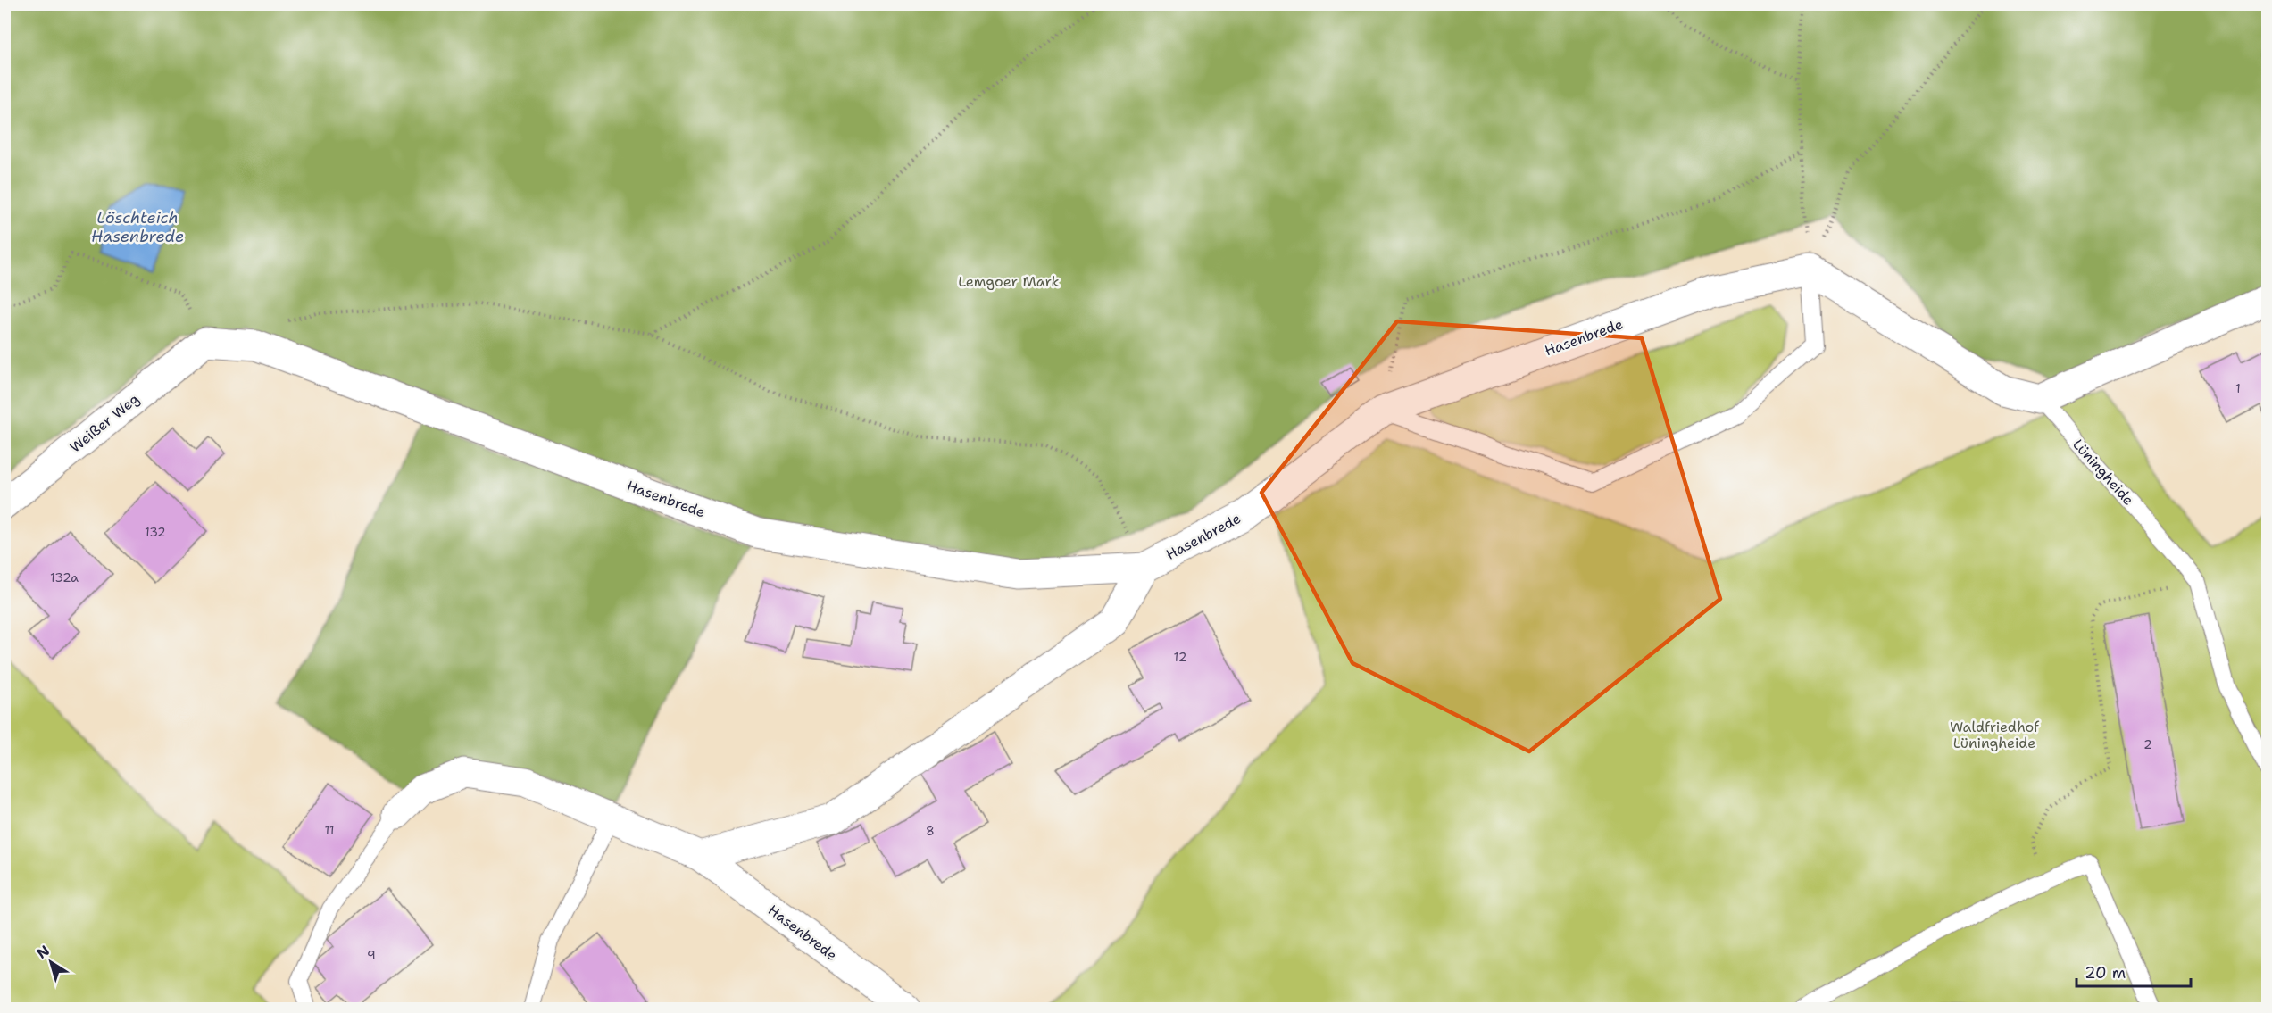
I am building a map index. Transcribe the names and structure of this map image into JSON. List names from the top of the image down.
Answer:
{
  "streets": {
    "street": ["Hasenbrede", "Weißer Weg"],
    "lane": ["Lüningheide"]
  },
  "crossings": [
    ["Hasenbrede", "Weißer Weg"]
  ],
  "water": ["Löschteich Hasenbrede"],
  "parks": ["Lemgoer Mark", "Waldfriedhof Lüningheide"],
  "house_numbers": [
    "1",
    "132",
    "132a",
    "12",
    "2",
    "11",
    "8",
    "9"
  ],
  "scale_bar": "20 m",
  "north": "top left"
}
